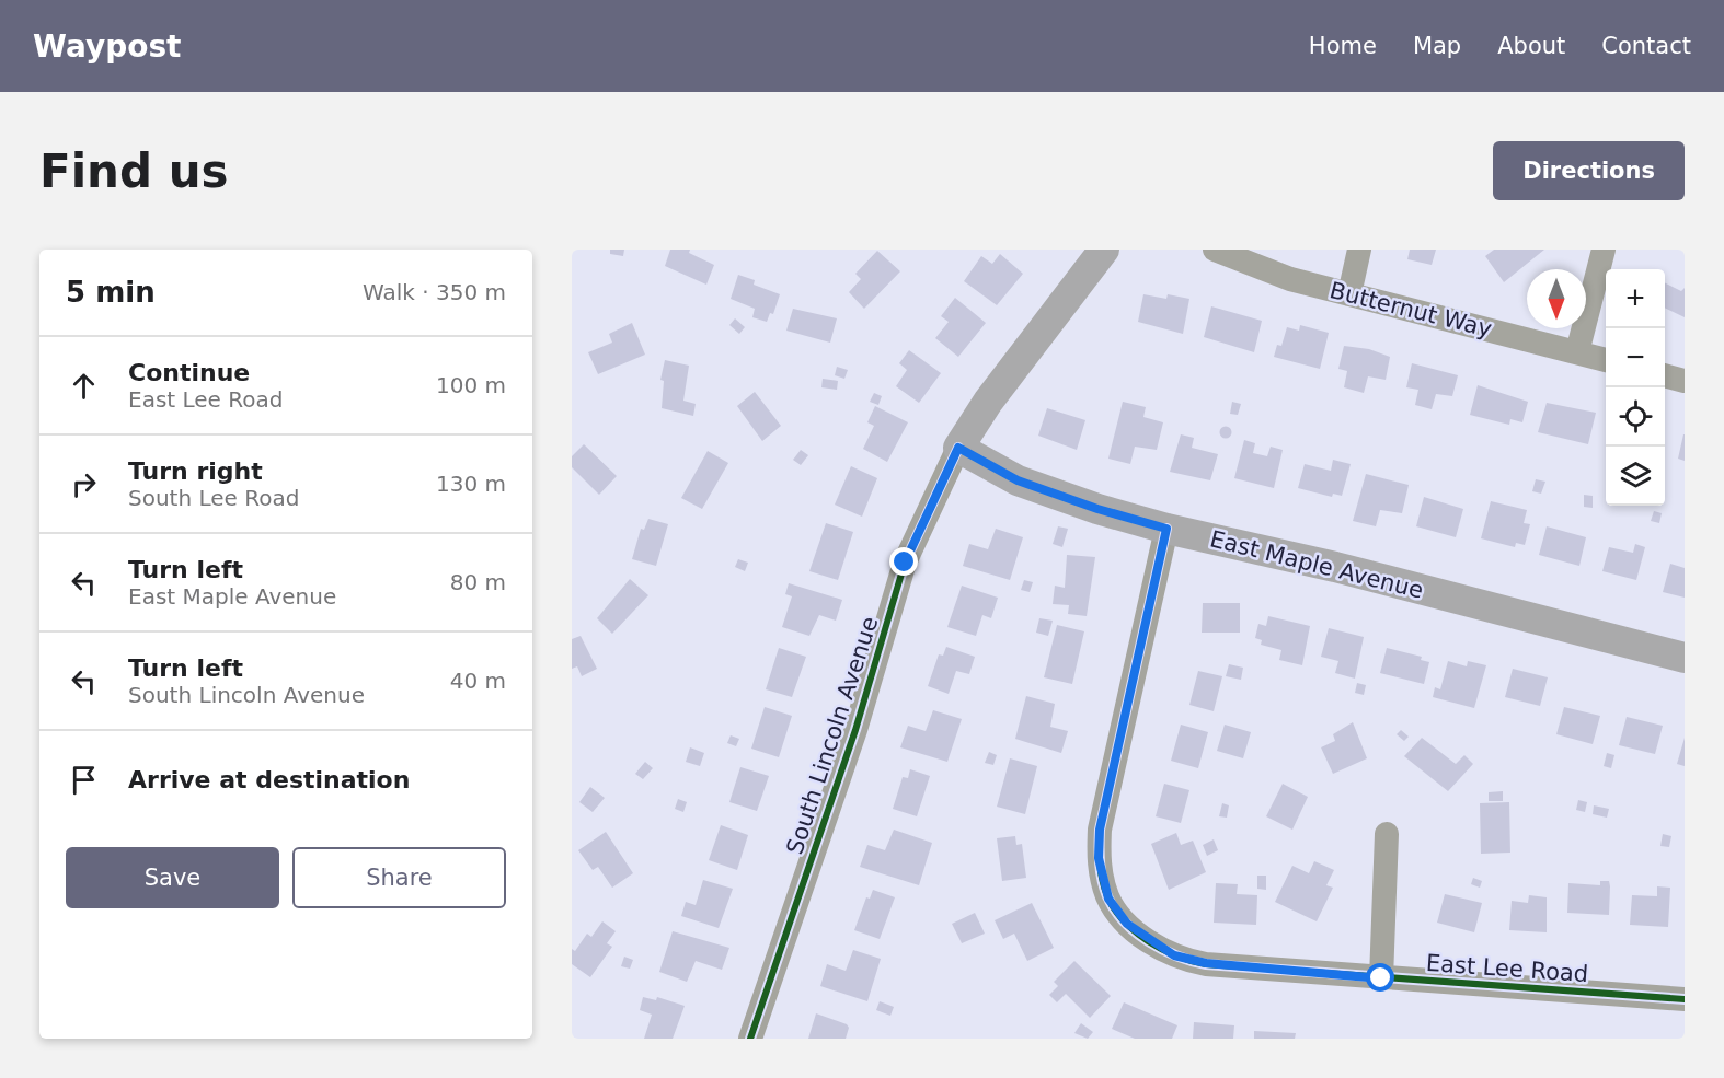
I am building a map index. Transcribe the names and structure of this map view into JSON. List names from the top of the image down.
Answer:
{
  "streets": {
    "main road": ["East Maple Avenue", "South Lincoln Avenue"],
    "street": ["Butternut Way", "East Lee Road"]
  },
  "crossings": [
    ["East Maple Avenue", "South Lincoln Avenue"],
    ["East Maple Avenue", "East Lee Road"]
  ],
  "north": "bottom",
  "page": {
    "header": "Waypost",
    "nav": [
      "Home",
      "Map",
      "About",
      "Contact"
    ],
    "buttons": [
      "Directions",
      ["Save", "Share"]
    ],
    "title": "Find us",
    "heading": ["5 min", "Walk · 350 m"],
    "map_buttons": ["+", "−"],
    "list": [
      ["Continue", "East Lee Road", "100 m"],
      ["Turn right", "South Lee Road", "130 m"],
      ["Turn left", "East Maple Avenue", "80 m"],
      ["Turn left", "South Lincoln Avenue", "40 m"],
      "Arrive at destination"
    ]
  }
}
